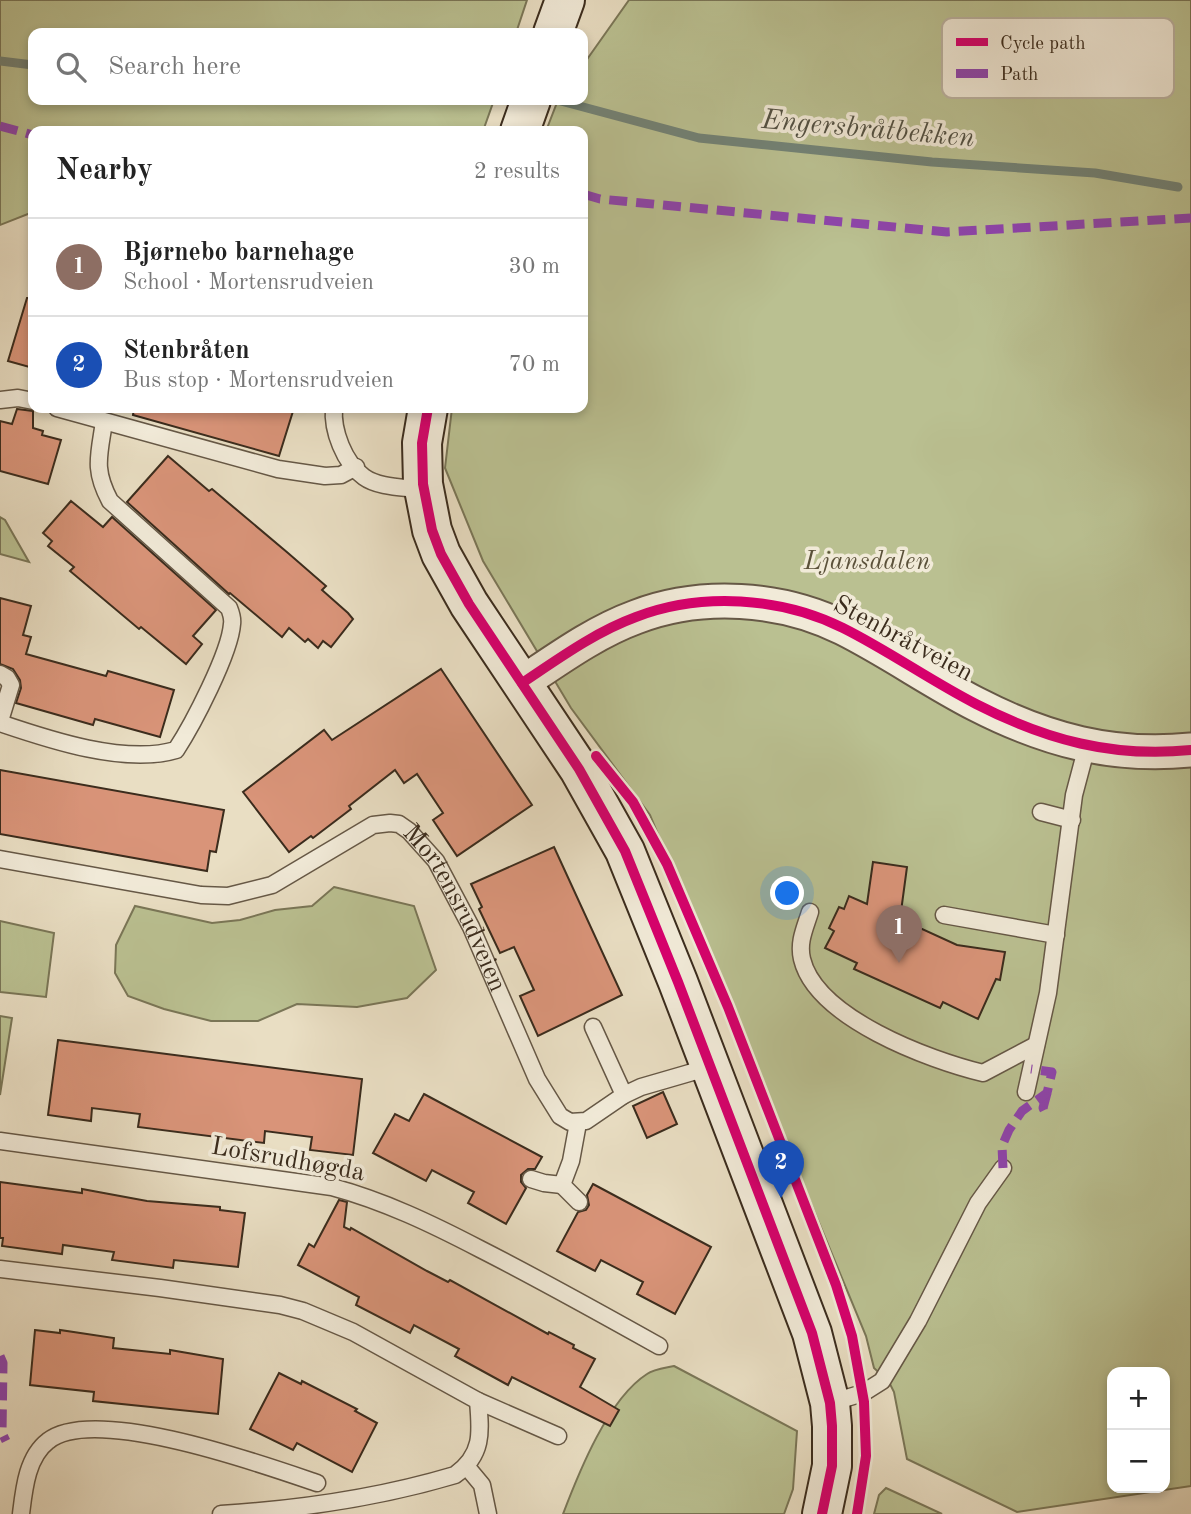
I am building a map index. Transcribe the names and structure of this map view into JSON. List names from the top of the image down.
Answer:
{
  "streets": {
    "street": ["Stenbråtveien"],
    "lane": ["Mortensrudveien", "Lofsrudhøgda"]
  },
  "water": ["Engersbråtbekken"],
  "parks": ["Ljansdalen"],
  "legend": ["Cycle path", "Path"],
  "page": {
    "search": "Search here",
    "heading": ["Nearby", "2 results"],
    "list": [
      {
        "mark": "1",
        "name": "Bjørnebo barnehage",
        "note": "School · Mortensrudveien",
        "value": "30 m"
      },
      {
        "mark": "2",
        "name": "Stenbråten",
        "note": "Bus stop · Mortensrudveien",
        "value": "70 m"
      }
    ],
    "pins": ["1", "2"],
    "map_buttons": ["+", "−"]
  }
}
